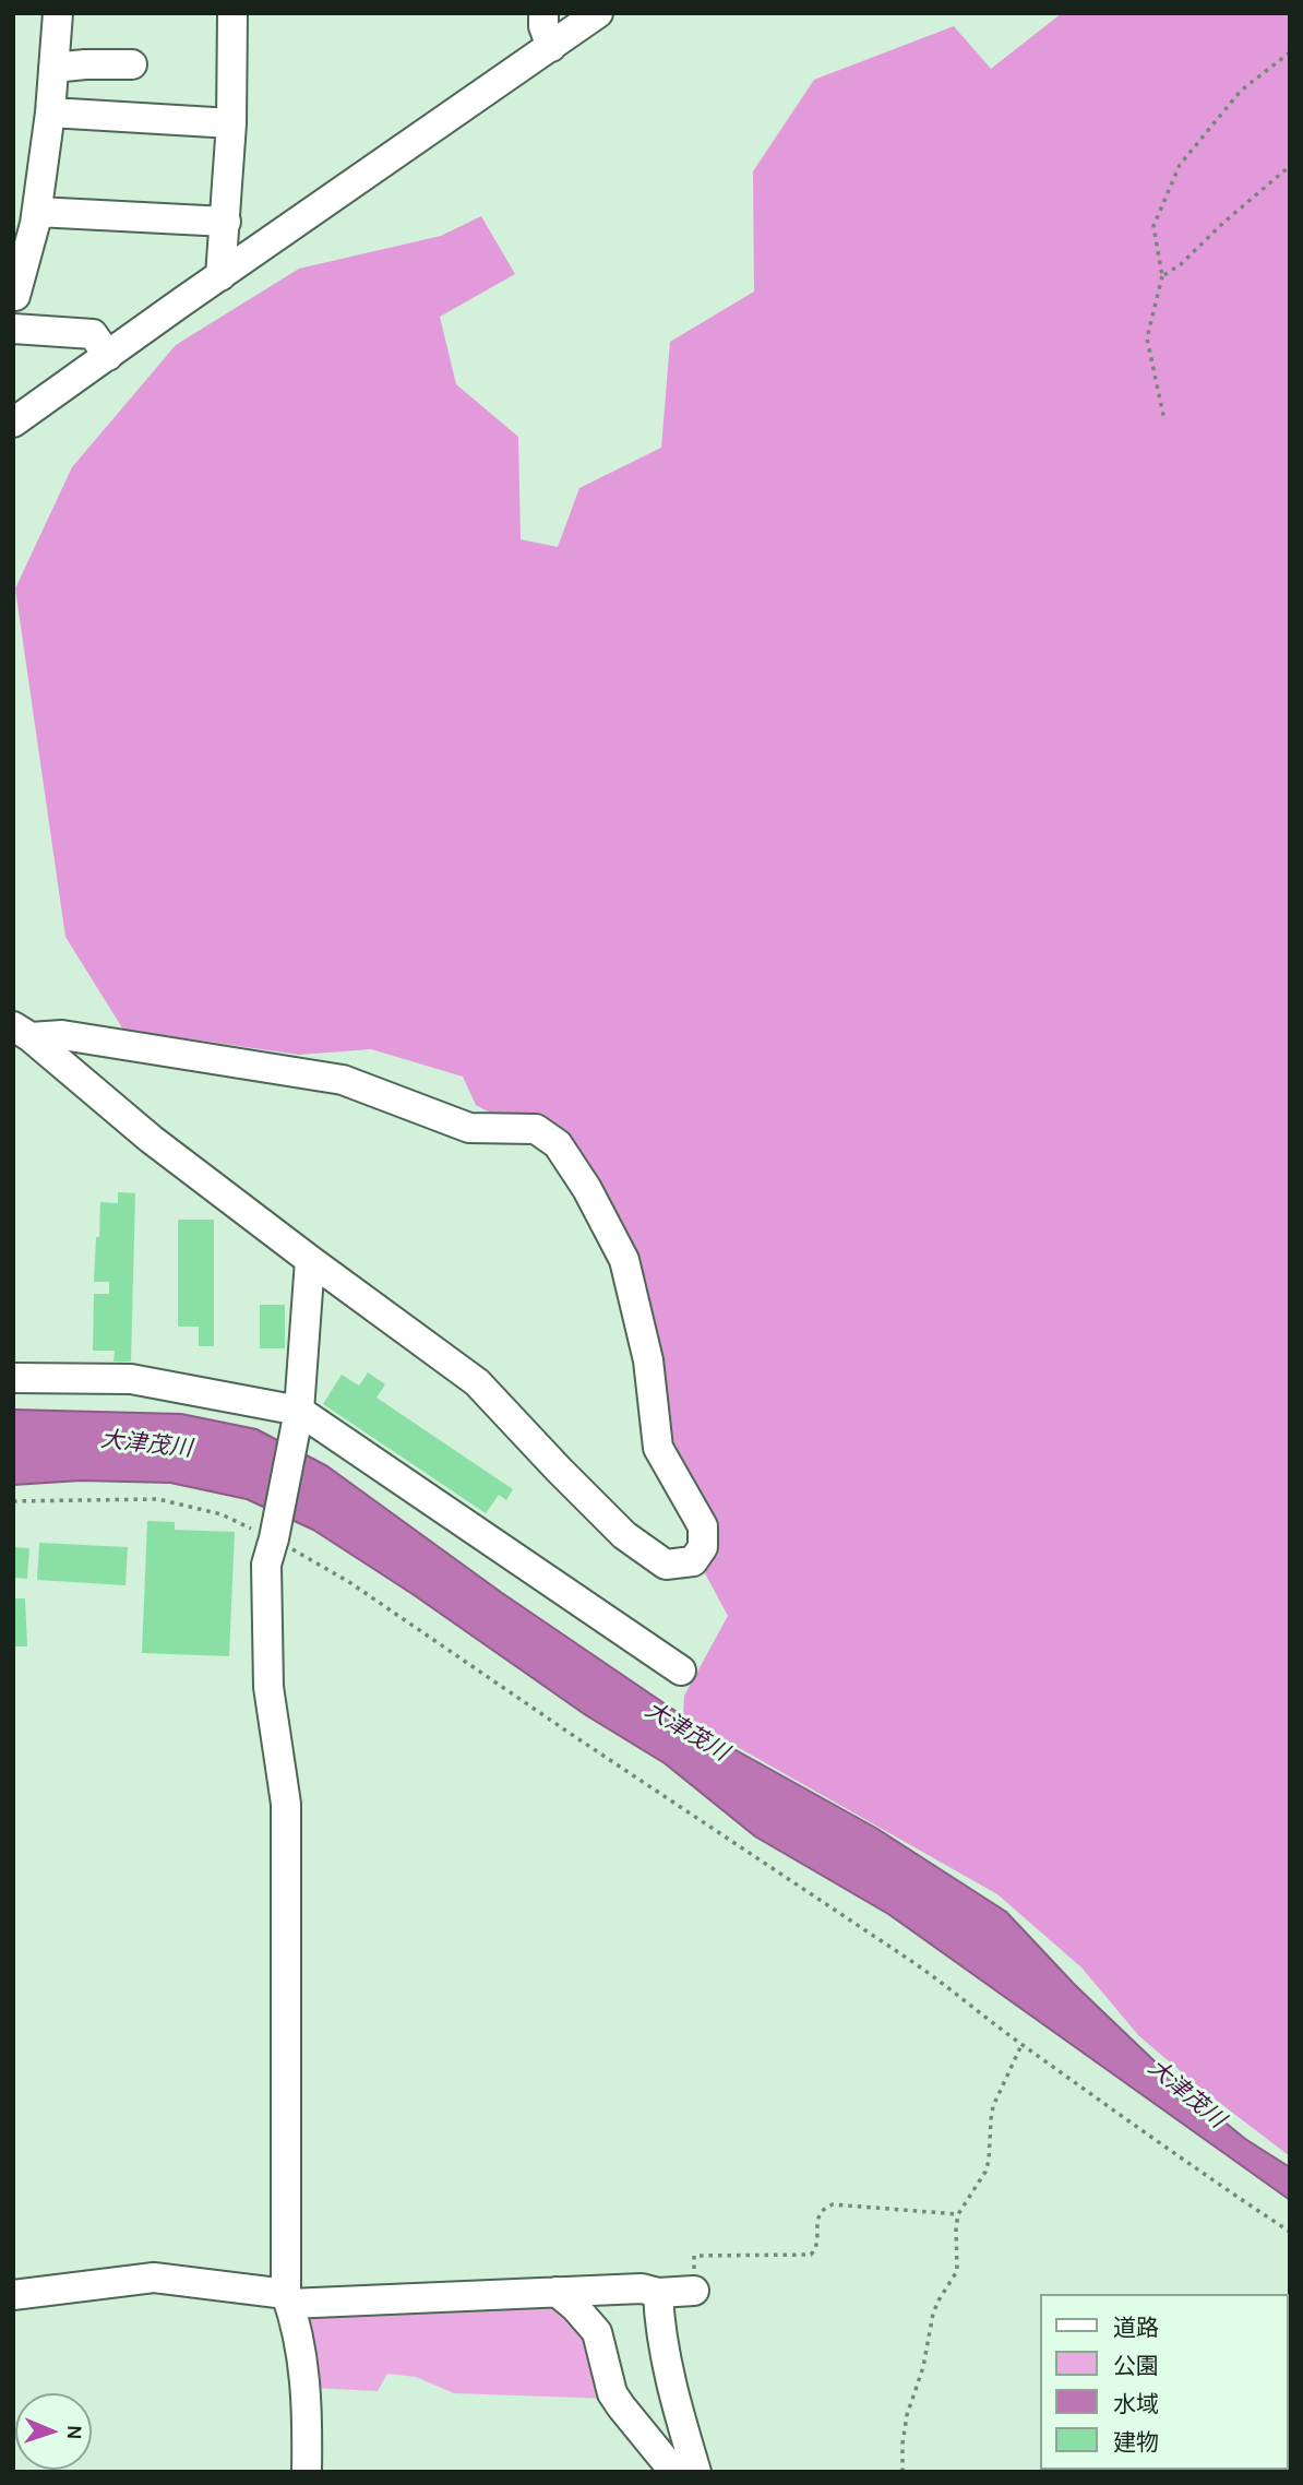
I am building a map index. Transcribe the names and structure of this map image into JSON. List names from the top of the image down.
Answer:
{
  "water": ["大津茂川"],
  "legend": [
    "道路",
    "公園",
    "水域",
    "建物"
  ],
  "north": "right"
}
